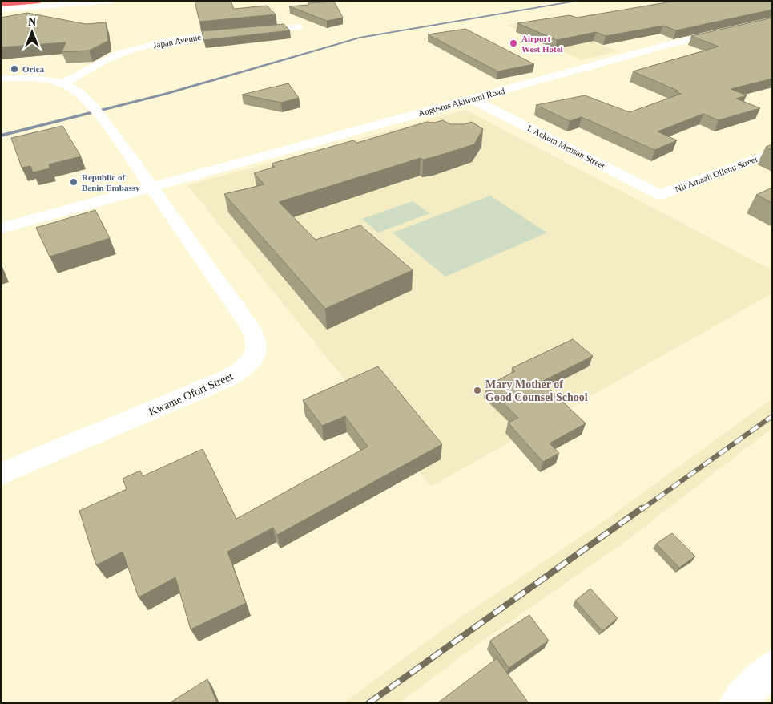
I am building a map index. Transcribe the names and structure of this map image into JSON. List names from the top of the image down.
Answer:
{
  "streets": {
    "street": [
      "Japan Avenue",
      "Augustus Akiwumi Road",
      "I. Ackom Mensah Street",
      "Nii Amaah Ollenu Street",
      "Kwame Ofori Street"
    ]
  },
  "crossings": [
    ["Japan Avenue", "Kwame Ofori Street"],
    ["Augustus Akiwumi Road", "I. Ackom Mensah Street"],
    ["Augustus Akiwumi Road", "Kwame Ofori Street"],
    ["I. Ackom Mensah Street", "Nii Amaah Ollenu Street"]
  ],
  "places": [
    "Airport West Hotel",
    "Orica",
    "Republic of Benin Embassy",
    "Mary Mother of Good Counsel School"
  ],
  "north": "top"
}
